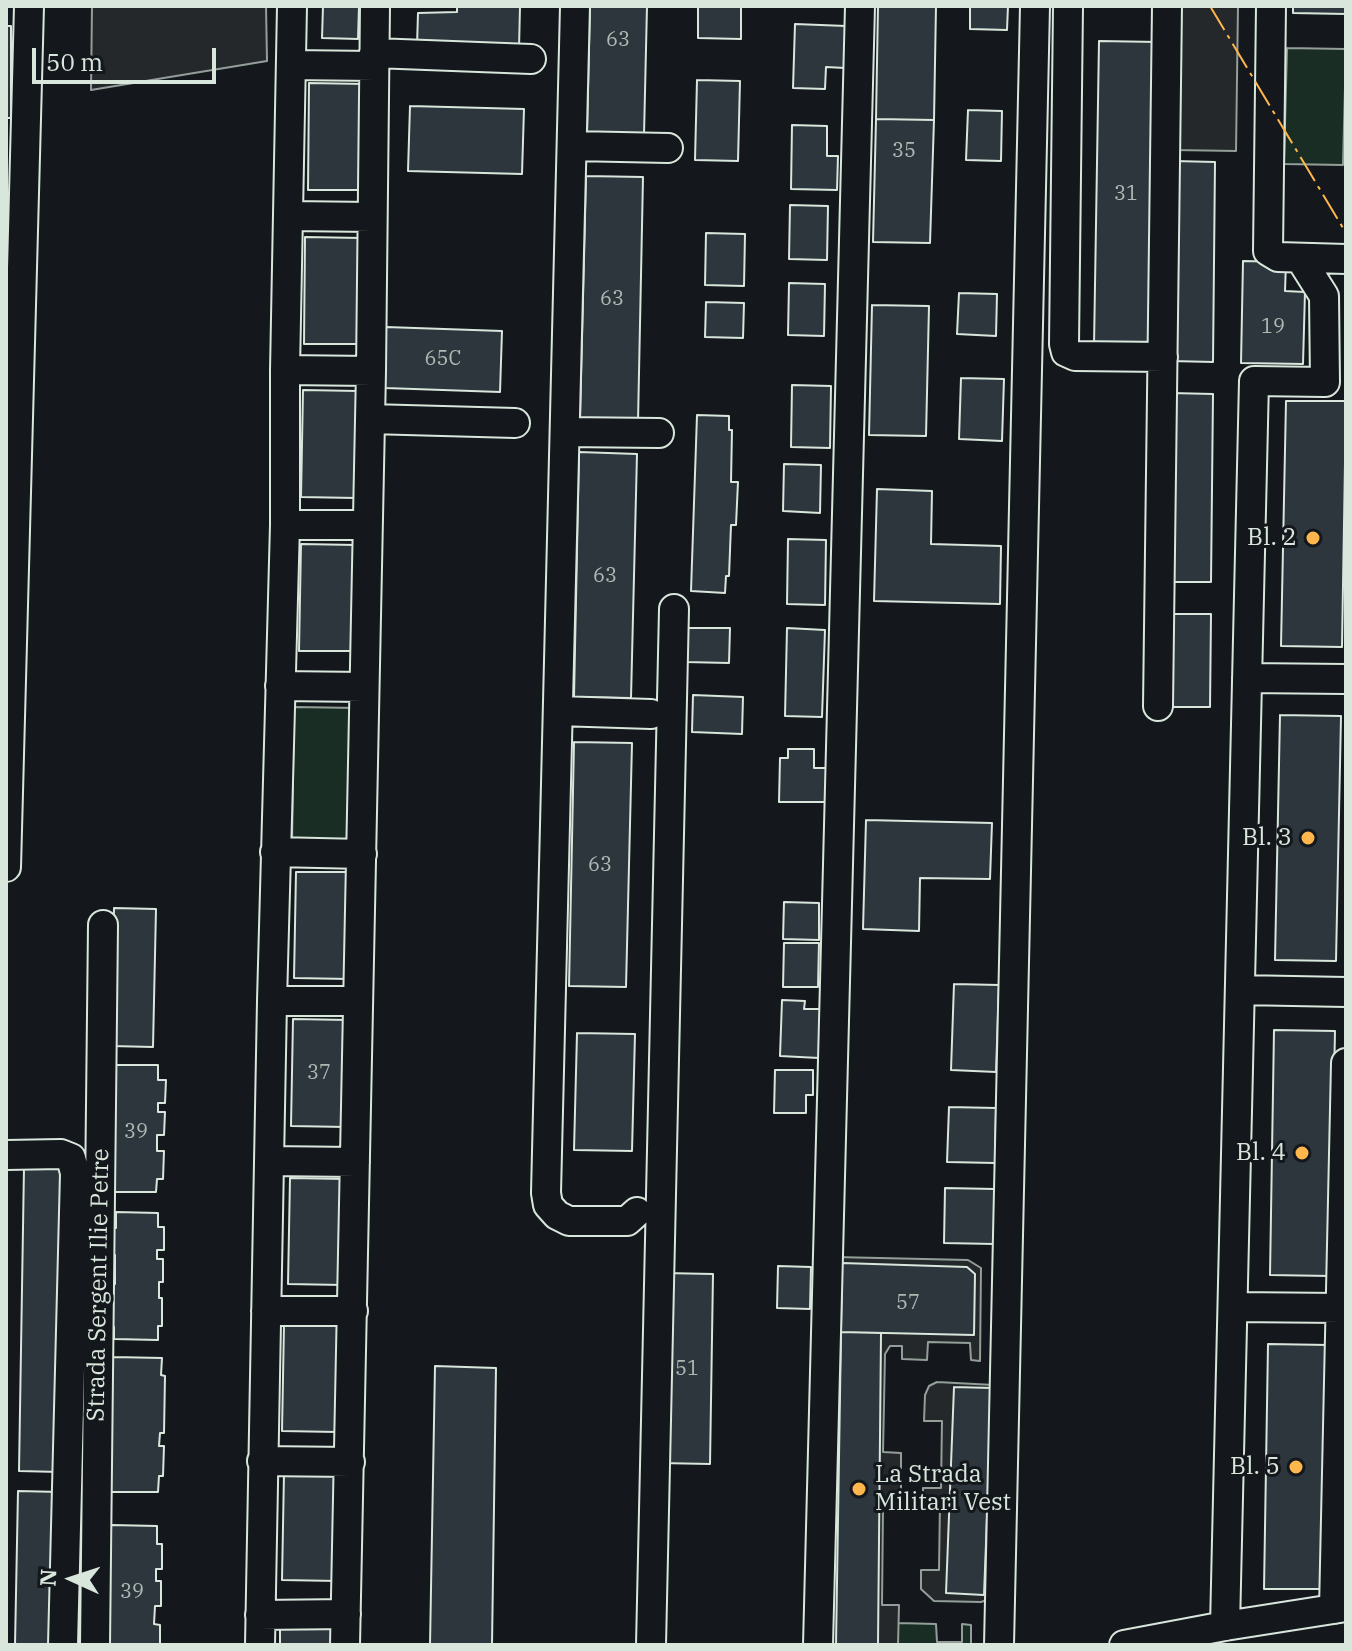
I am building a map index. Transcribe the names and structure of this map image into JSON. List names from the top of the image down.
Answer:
{
  "streets": {
    "street": ["Strada Sergent Ilie Petre"]
  },
  "places": [
    "Bl. 2",
    "Bl. 3",
    "Bl. 4",
    "Bl. 5",
    "La Strada Militari Vest"
  ],
  "house_numbers": [
    "63",
    "35",
    "31",
    "63",
    "19",
    "65C",
    "63",
    "63",
    "37",
    "39",
    "57",
    "51",
    "39"
  ],
  "scale_bar": "50 m",
  "north": "left"
}
